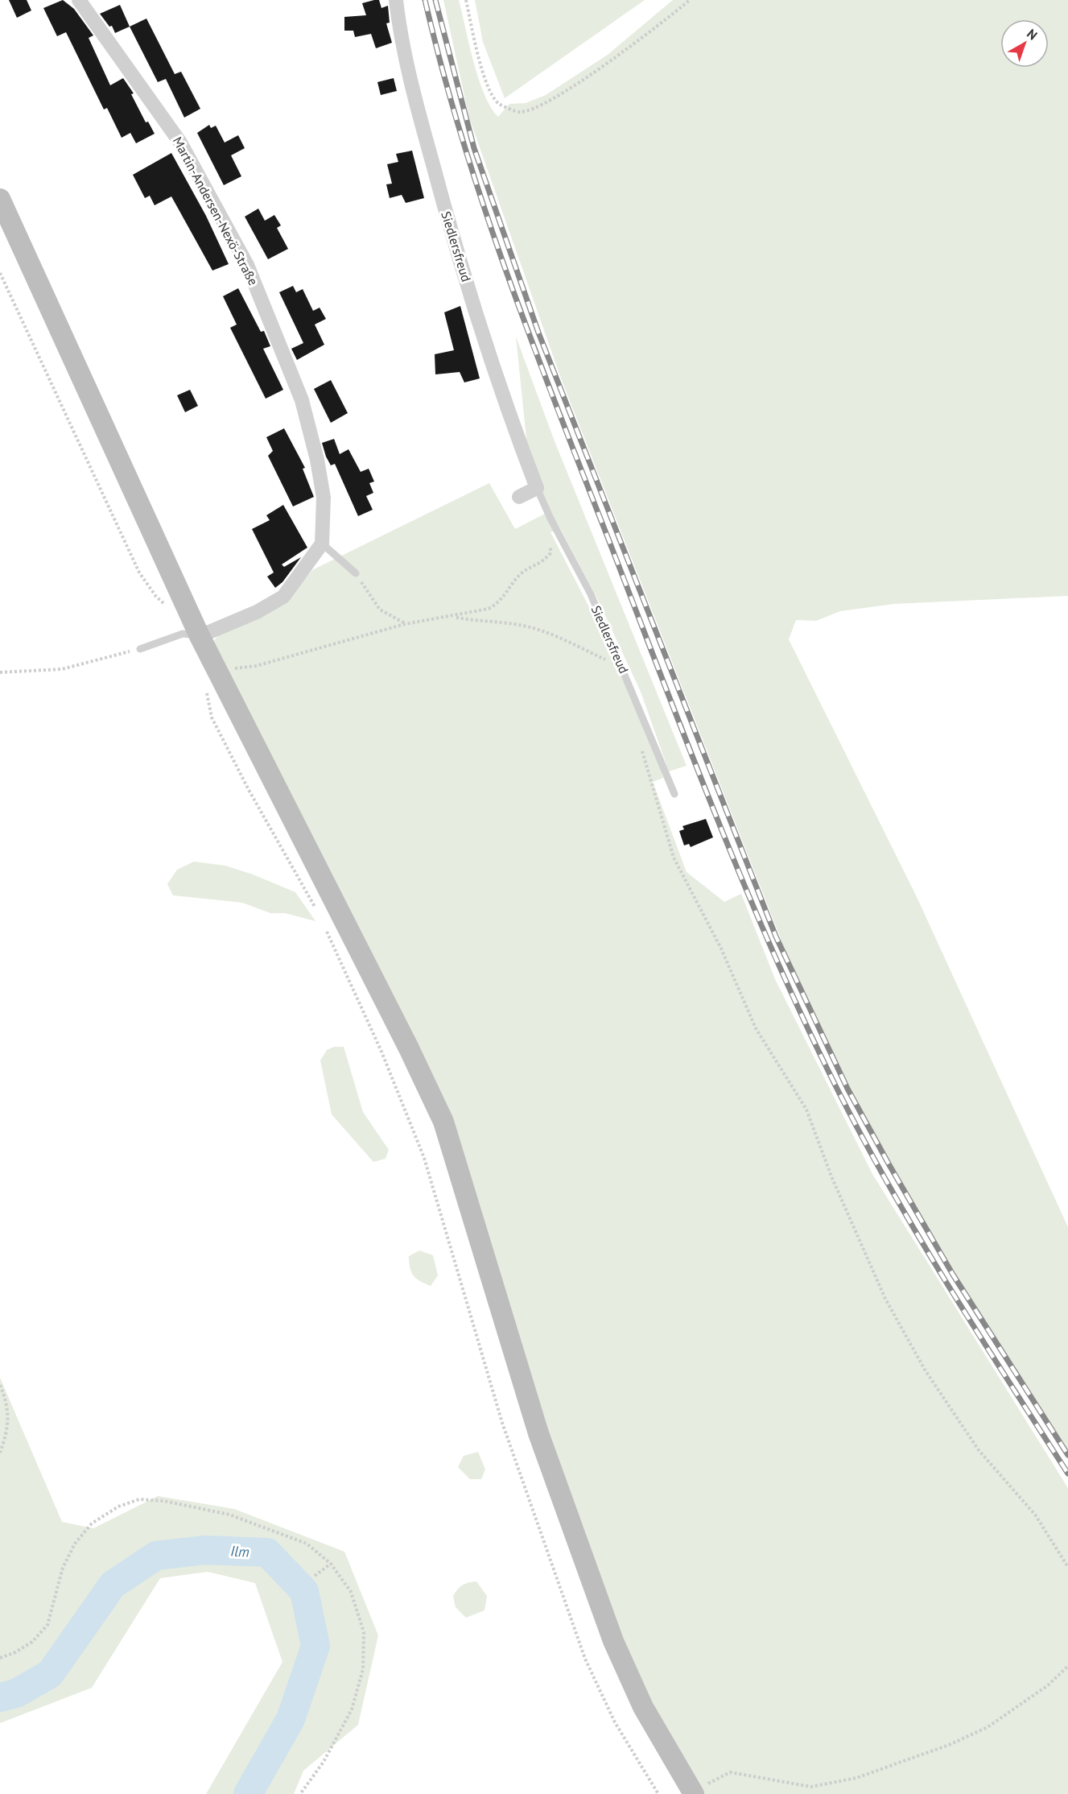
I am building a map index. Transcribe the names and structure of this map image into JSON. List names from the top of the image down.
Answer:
{
  "streets": {
    "street": ["Martin-Andersen-Nexö-Straße", "Siedlersfreud"]
  },
  "water": ["Ilm"],
  "north": "top right"
}
